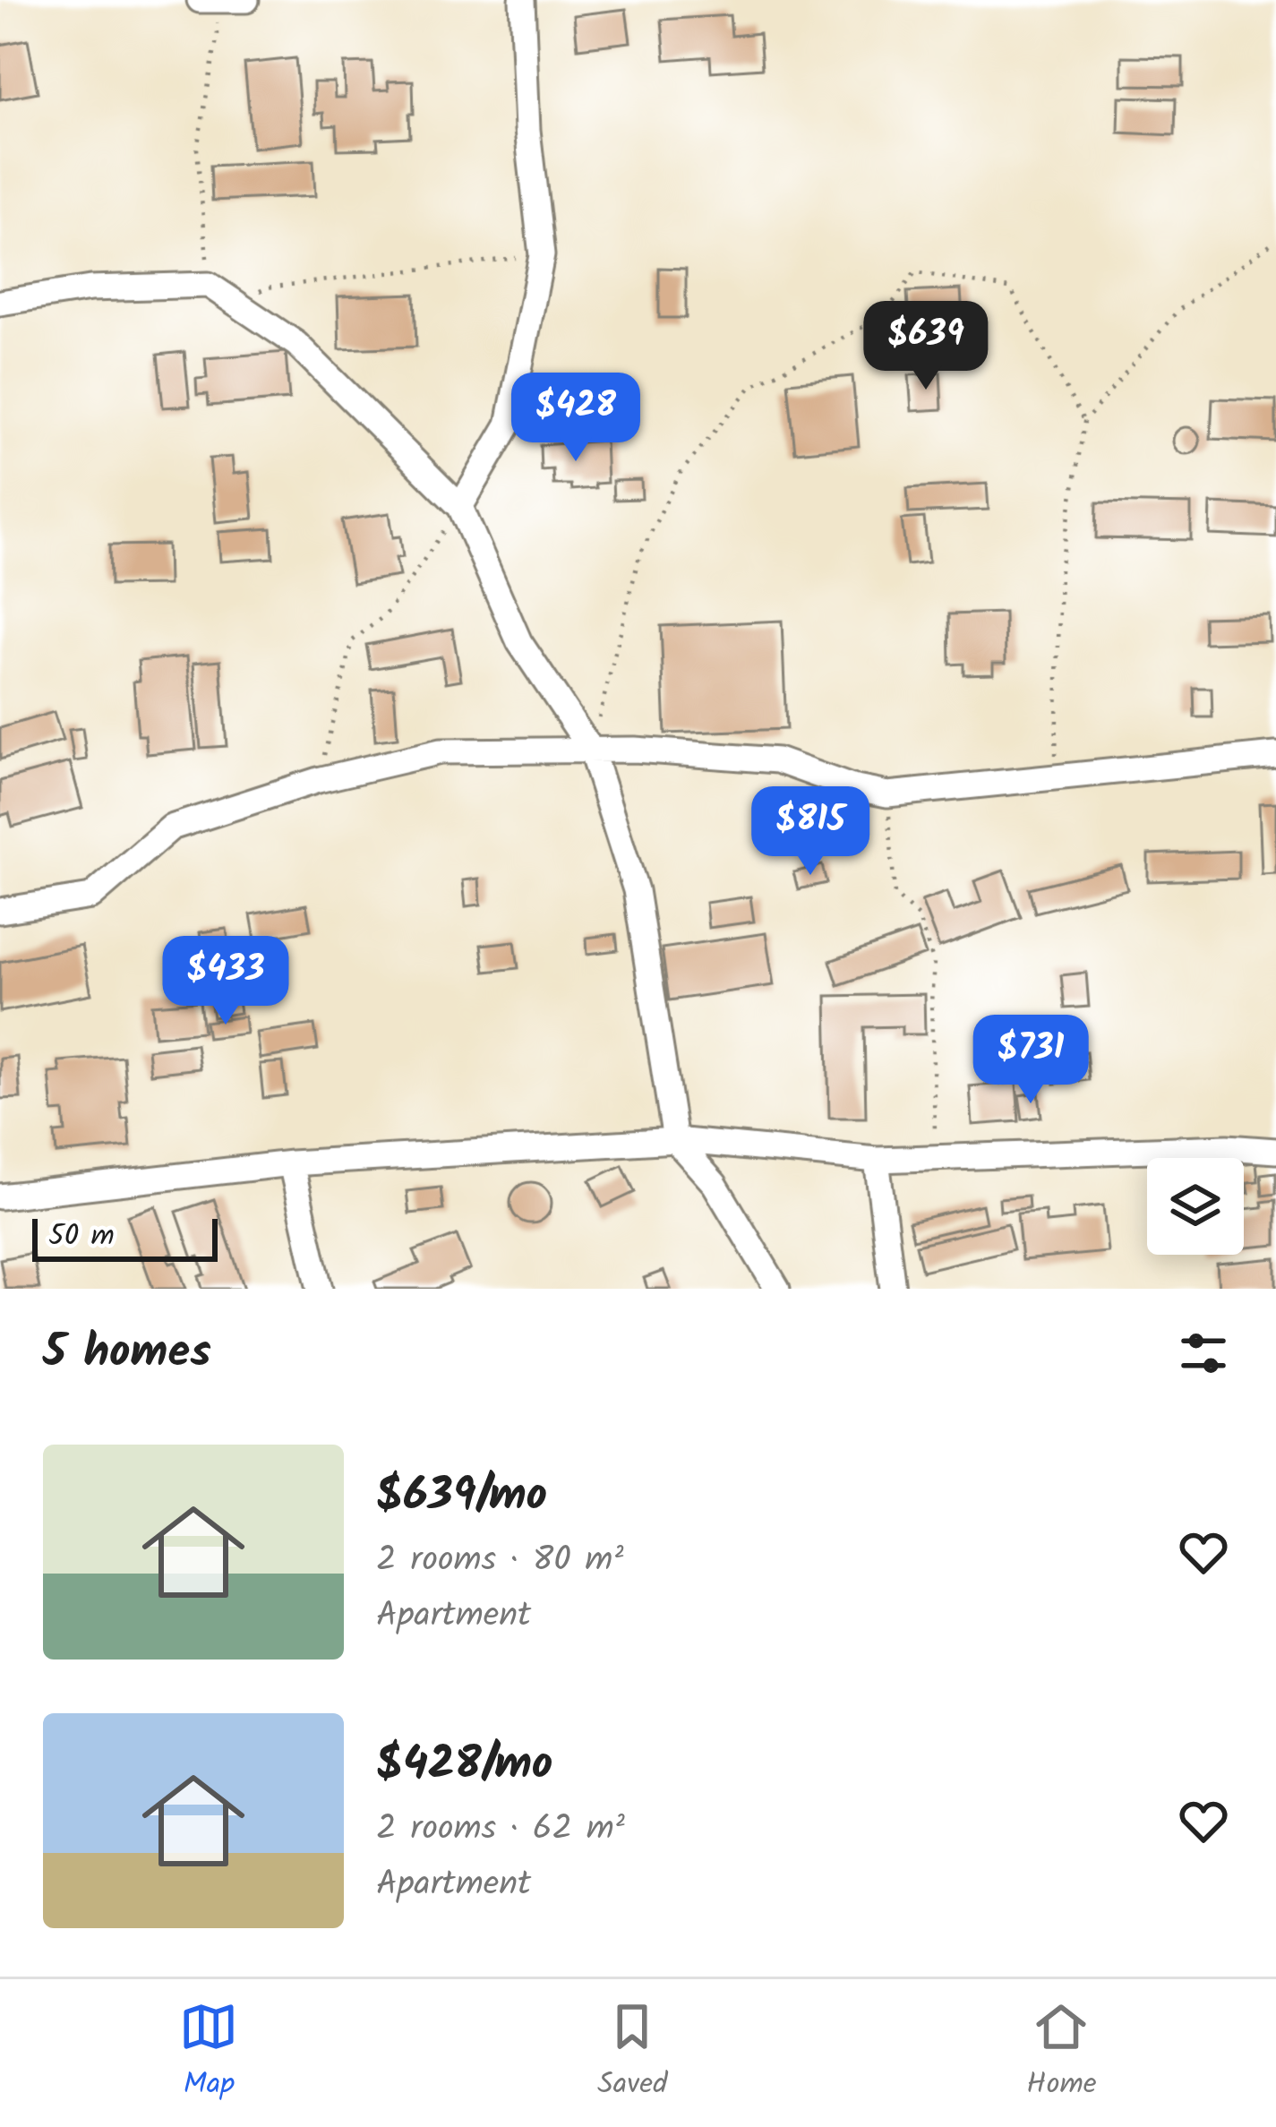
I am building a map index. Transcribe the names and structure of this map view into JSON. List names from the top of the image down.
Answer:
{
  "scale_bar": "50 m",
  "page": {
    "price": [
      "$639",
      "$428",
      "$815",
      "$433",
      "$731"
    ],
    "scale": "50 m",
    "heading": "5 homes",
    "list": [
      {
        "name": "$639/mo",
        "note": "2 rooms · 80 m² · Apartment"
      },
      {
        "name": "$428/mo",
        "note": "2 rooms · 62 m² · Apartment"
      }
    ],
    "tabs": ["Map", "Saved", "Home"]
  }
}
